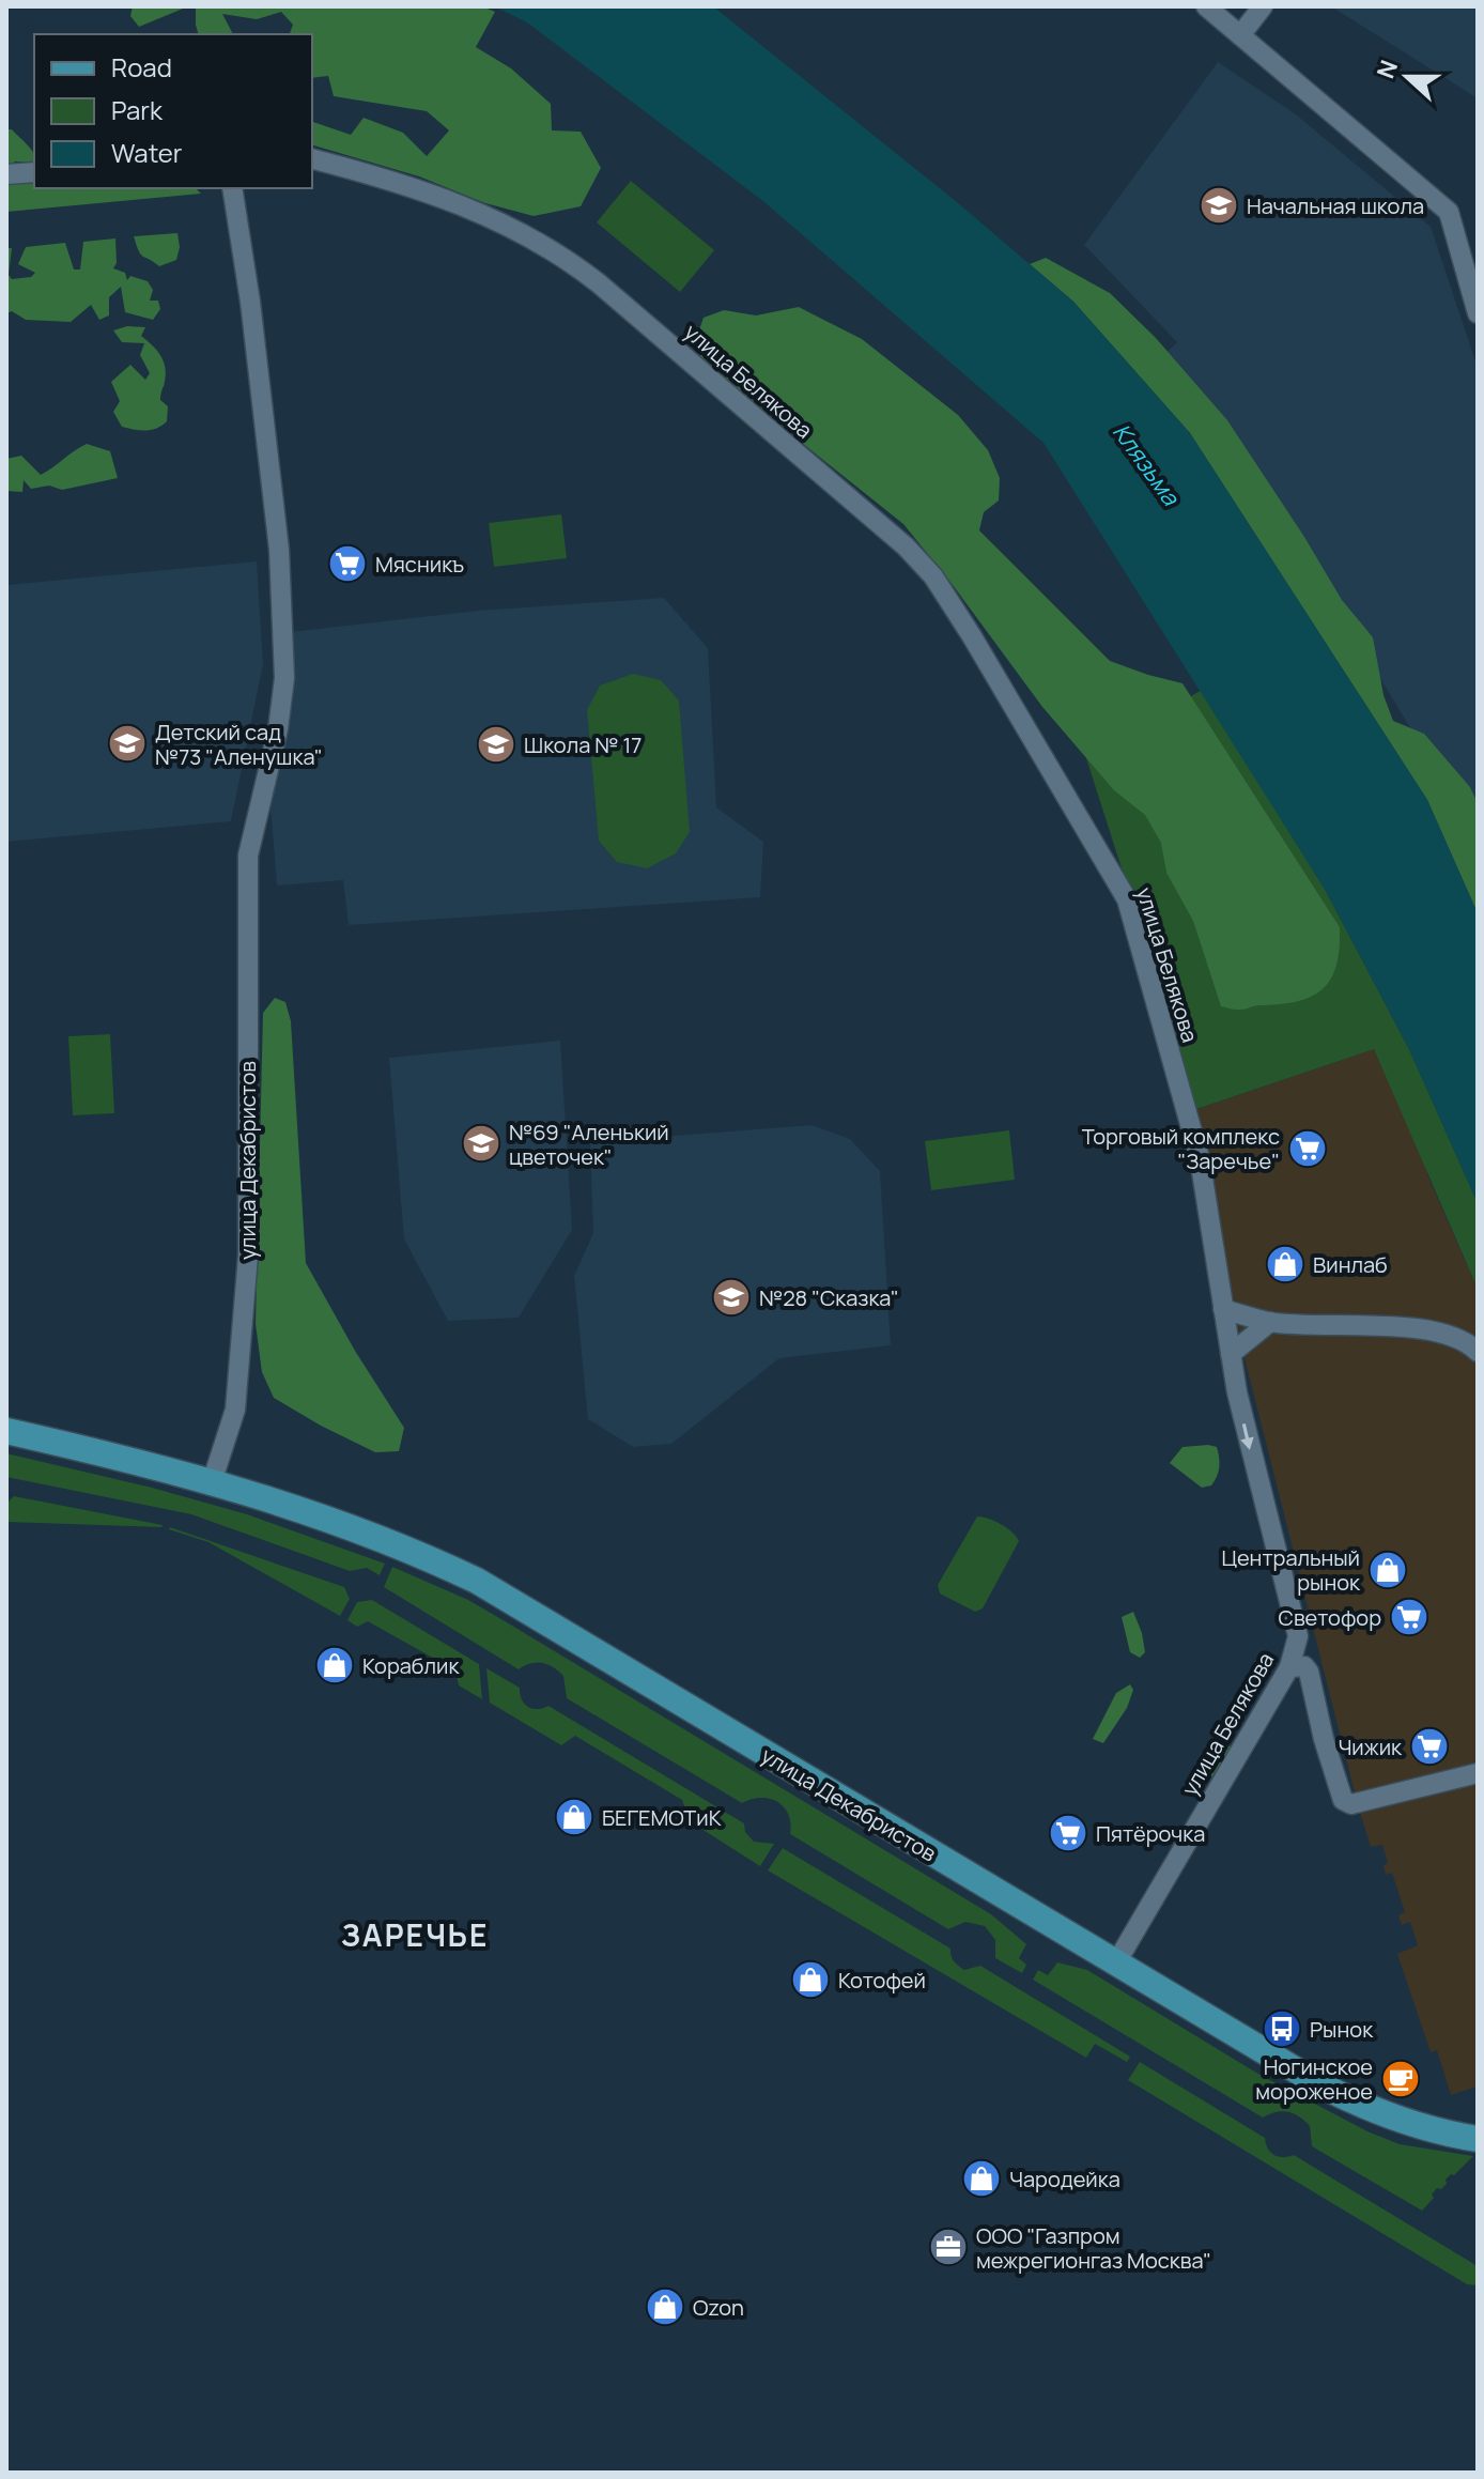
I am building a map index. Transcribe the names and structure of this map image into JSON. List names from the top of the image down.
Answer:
{
  "streets": {
    "main road": ["улица Декабристов"],
    "street": ["улица Белякова"]
  },
  "crossings": [
    ["улица Белякова", "улица Декабристов"]
  ],
  "districts": ["ЗАРЕЧЬЕ"],
  "water": ["Клязьма"],
  "places": {
    "school or university": [
      "Начальная школа",
      "Детский сад №73 \"Аленушка\"",
      "Школа № 17",
      "№69 \"Аленький цветочек\"",
      "№28 \"Сказка\""
    ],
    "supermarket": [
      "Мясникъ",
      "Торговый комплекс \"Заречье\"",
      "Светофор",
      "Чижик",
      "Пятёрочка"
    ],
    "shop": [
      "Винлаб",
      "Центральный рынок",
      "Кораблик",
      "БЕГЕМОТиК",
      "Котофей",
      "Чародейка",
      "Ozon"
    ],
    "bus stop": ["Рынок"],
    "cafe": ["Ногинское мороженое"],
    "office": ["ООО \"Газпром межрегионгаз Москва\""]
  },
  "legend": ["Road", "Park", "Water"],
  "north": "left"
}
